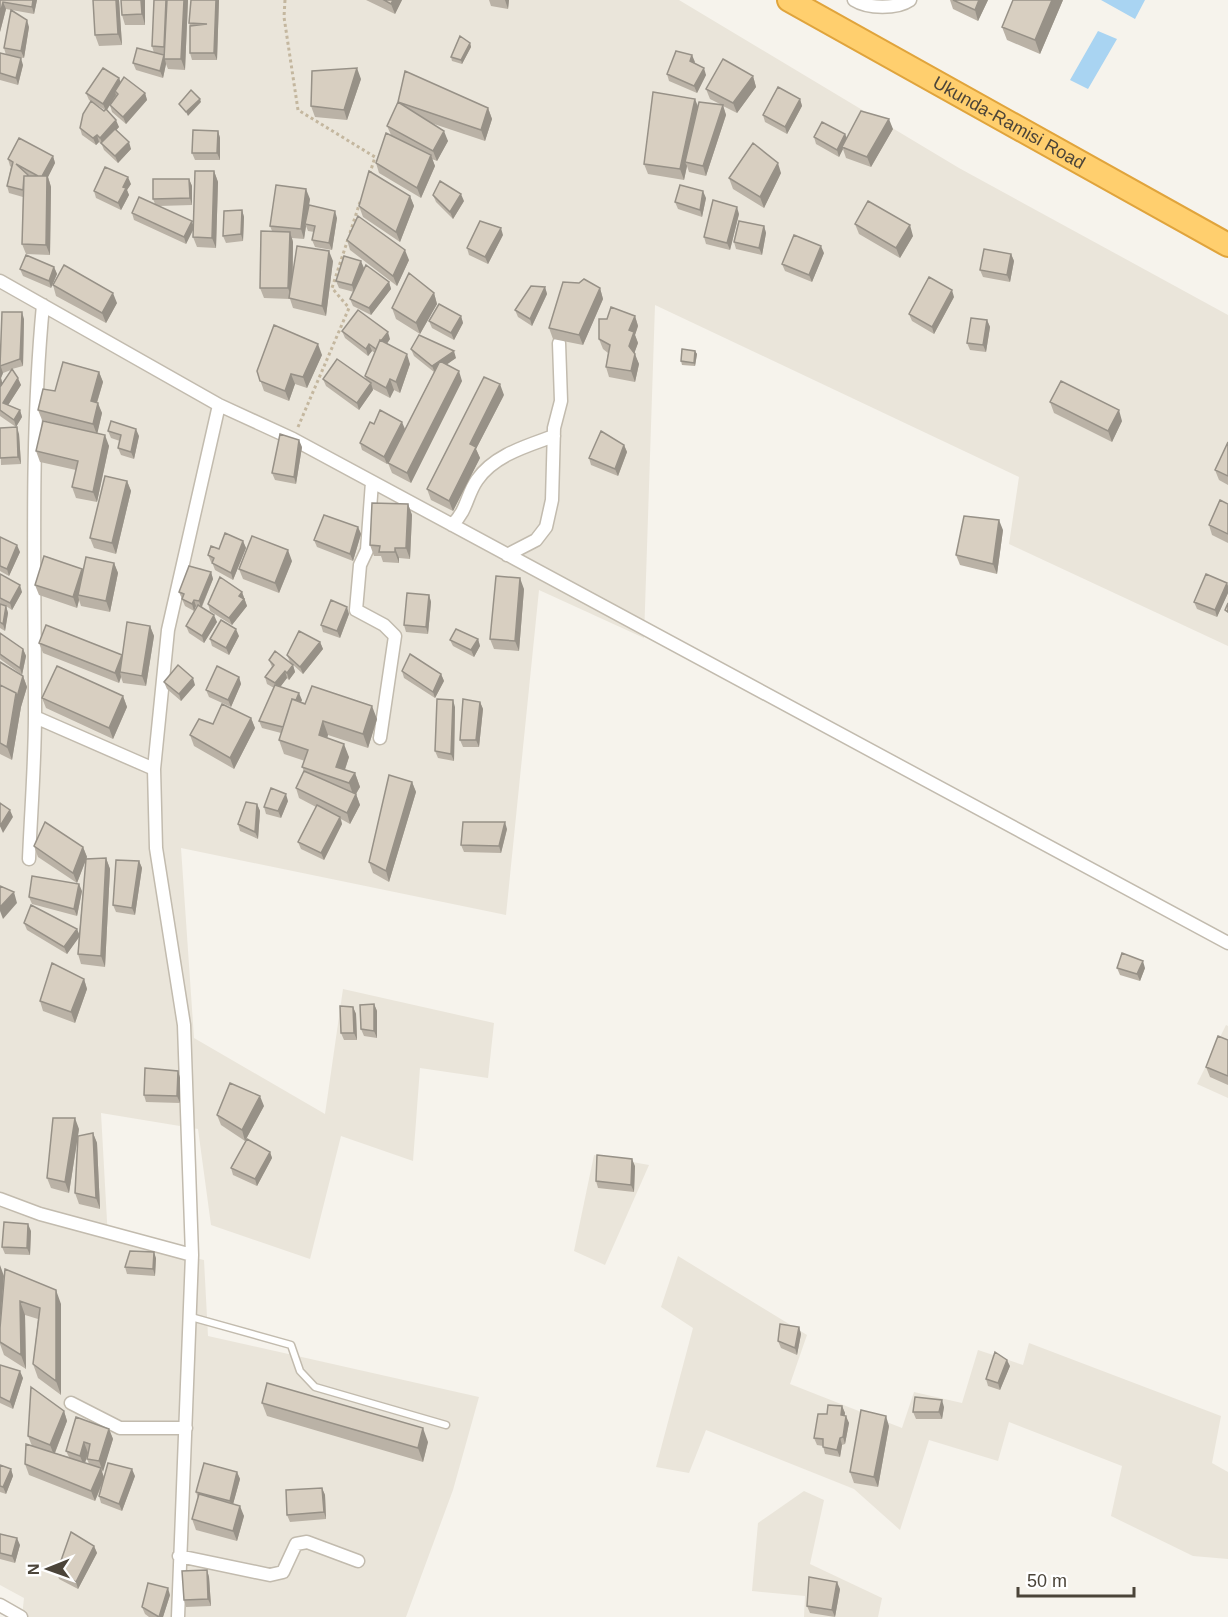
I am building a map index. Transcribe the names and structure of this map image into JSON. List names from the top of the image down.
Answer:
{
  "streets": {
    "highway": ["Ukunda-Ramisi Road"]
  },
  "scale_bar": "50 m",
  "north": "left"
}
